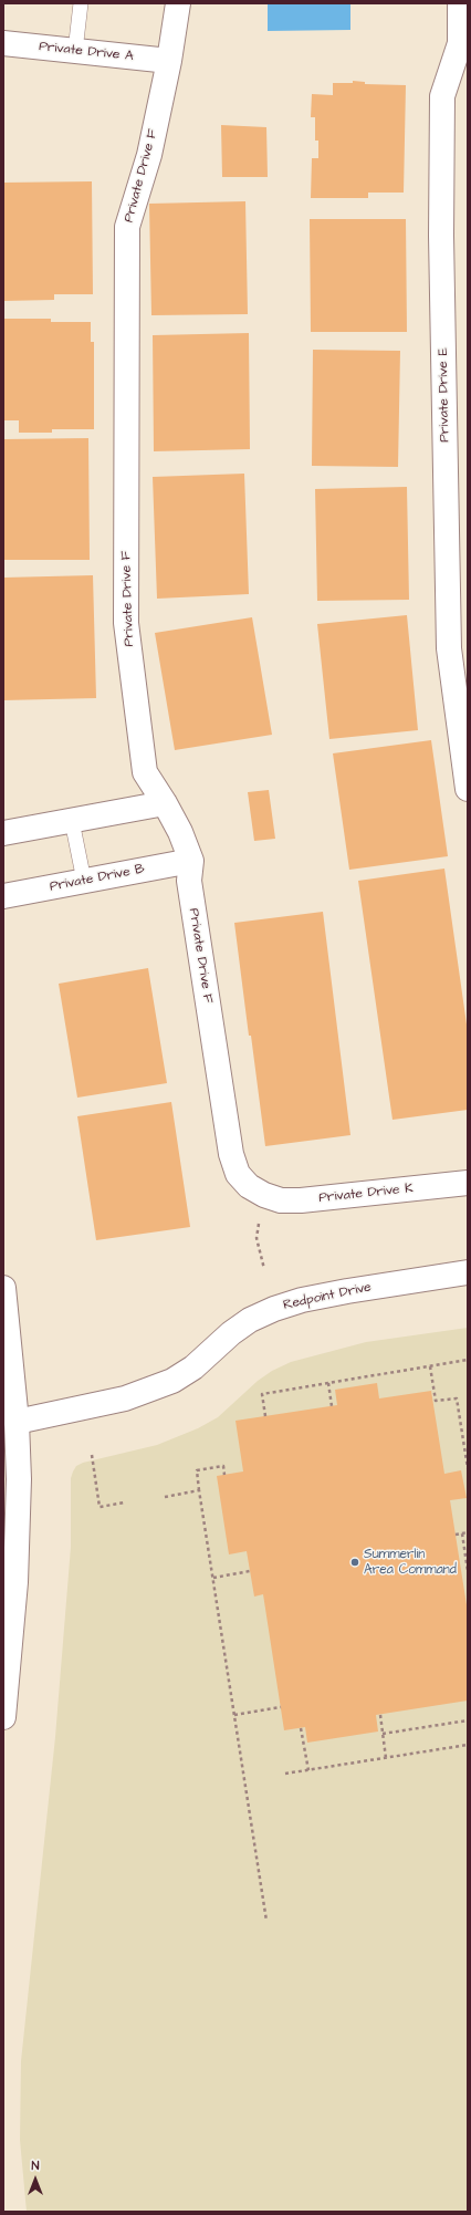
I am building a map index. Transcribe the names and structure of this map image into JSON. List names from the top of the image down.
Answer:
{
  "streets": {
    "street": [
      "Private Drive A",
      "Private Drive F",
      "Private Drive E",
      "Private Drive B",
      "Private Drive K",
      "Redpoint Drive"
    ]
  },
  "crossings": [
    ["Private Drive A", "Private Drive F"],
    ["Private Drive F", "Private Drive B"],
    ["Private Drive F", "Private Drive K"]
  ],
  "places": ["Summerlin Area Command"],
  "north": "top"
}
